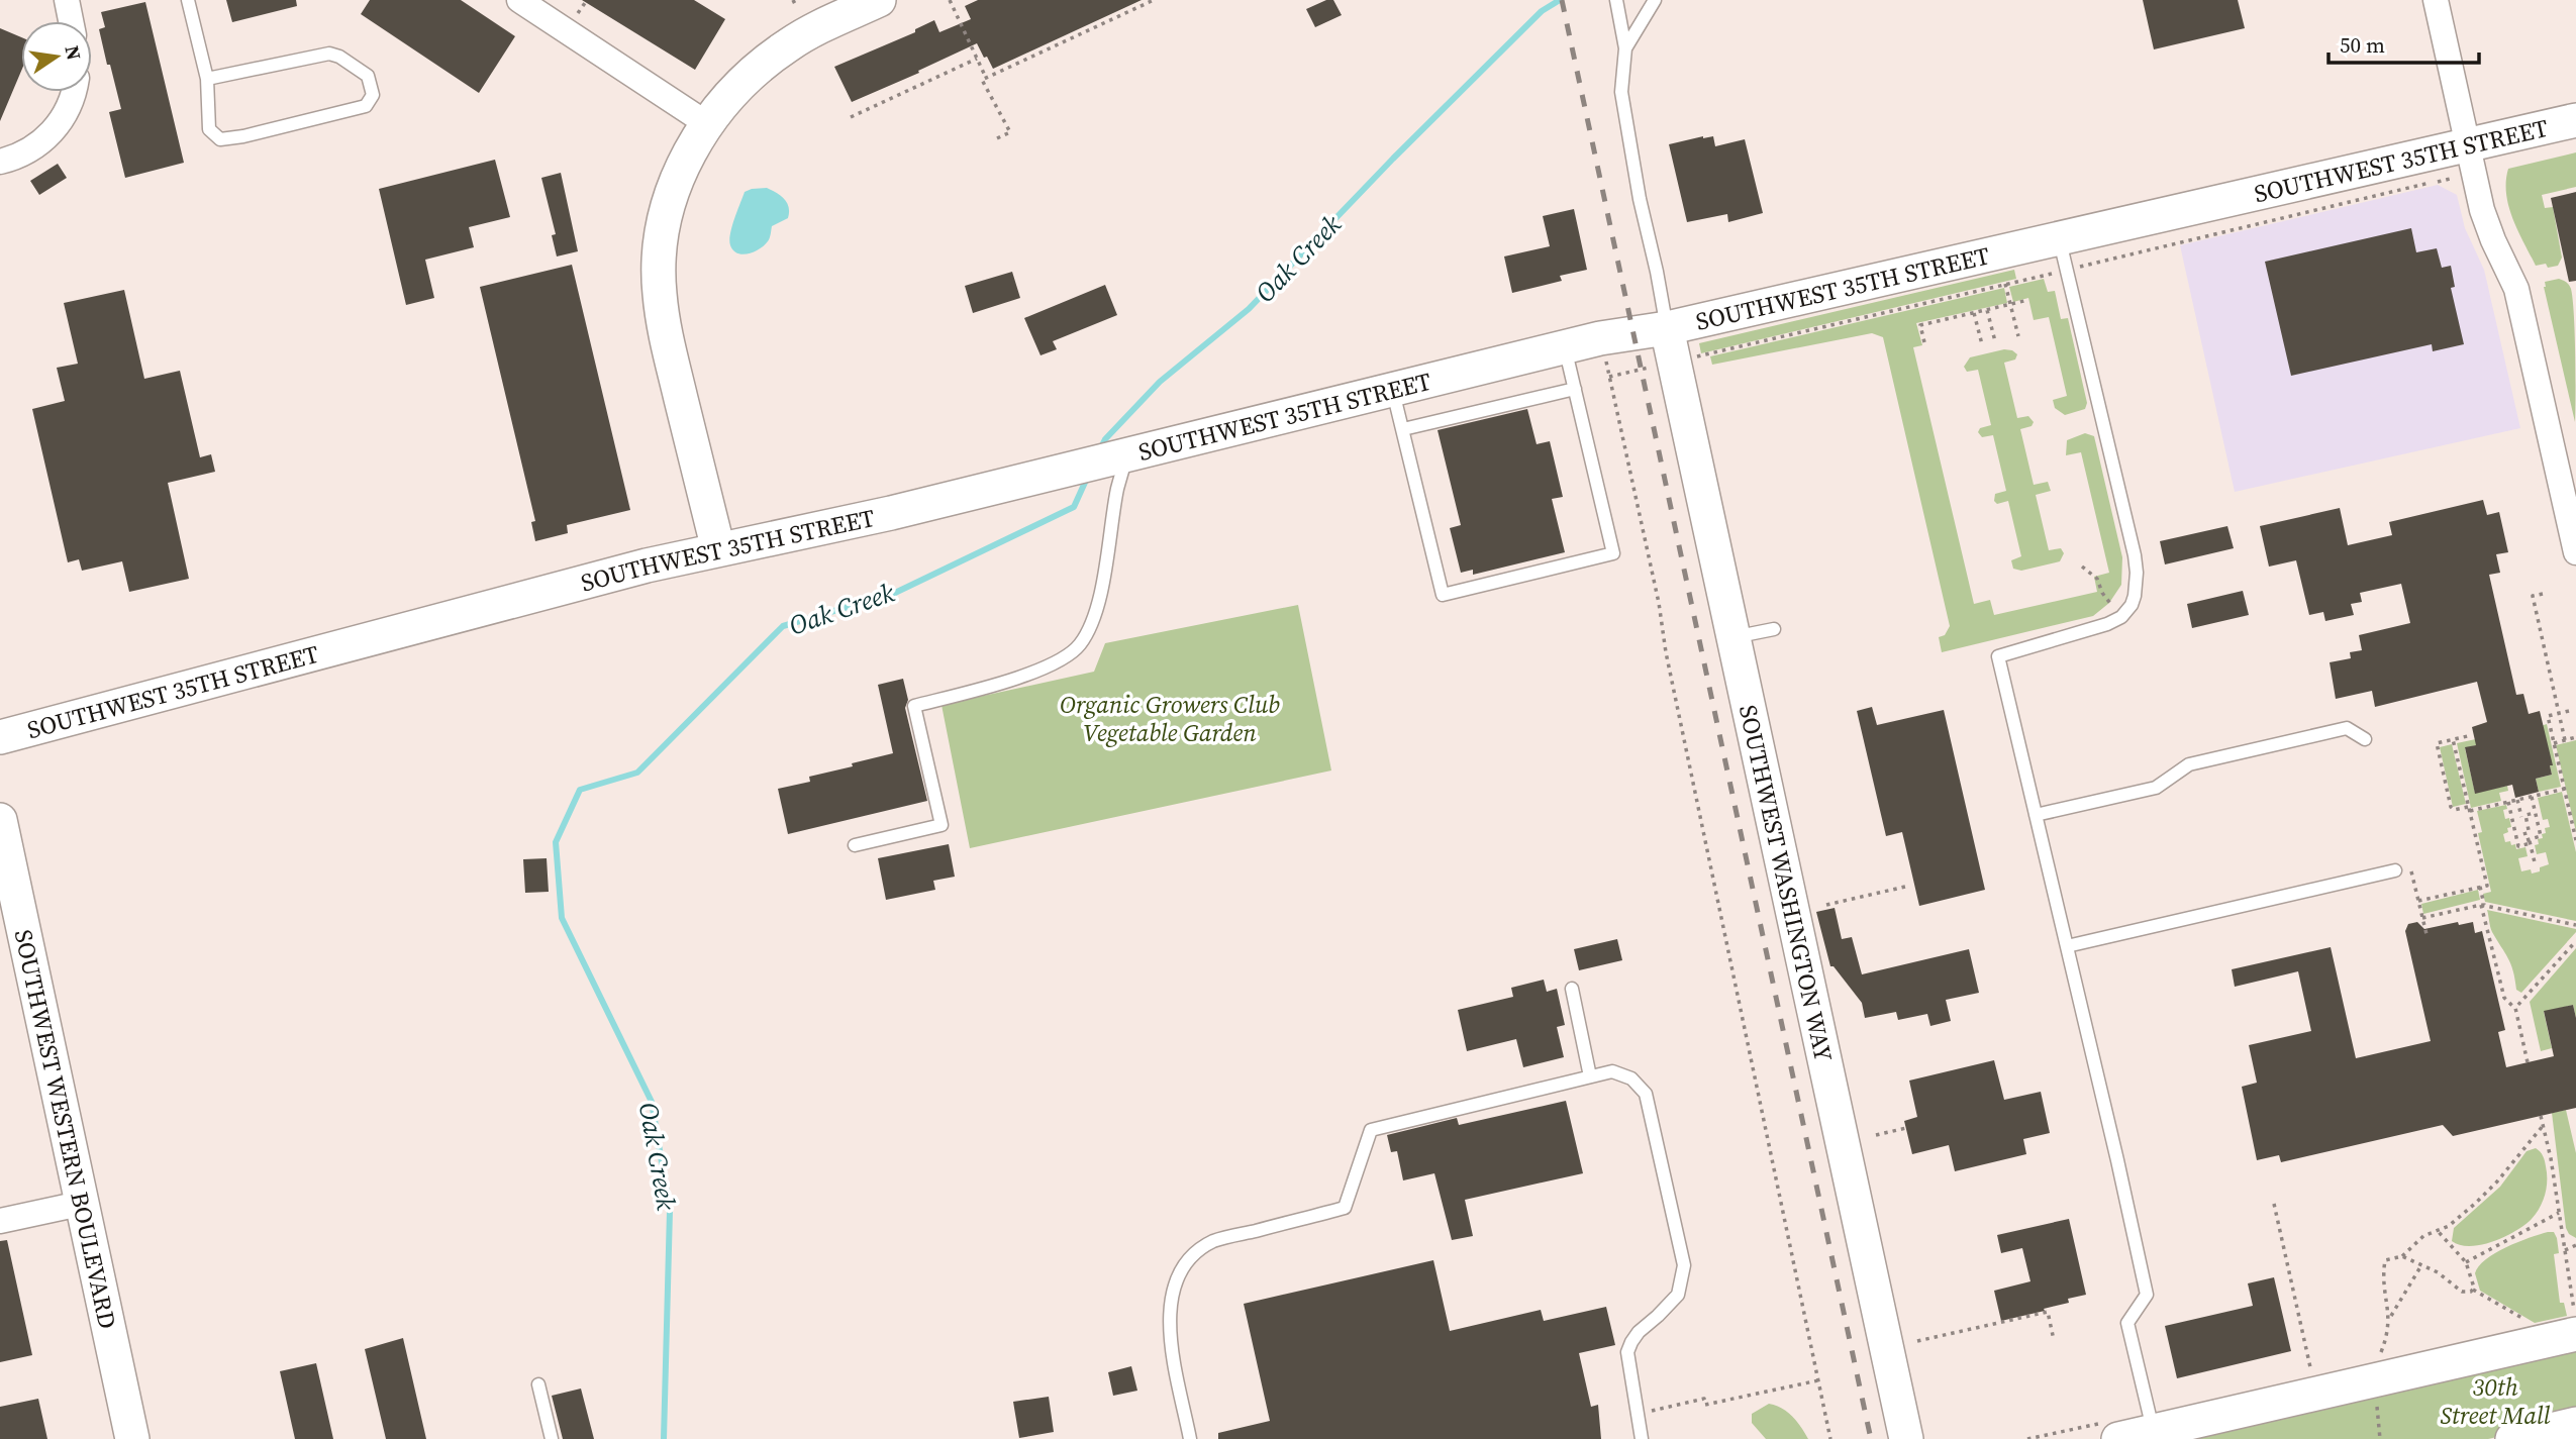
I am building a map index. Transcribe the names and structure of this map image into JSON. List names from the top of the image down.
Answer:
{
  "streets": {
    "main road": ["SOUTHWEST 35TH STREET", "SOUTHWEST WASHINGTON WAY", "SOUTHWEST WESTERN BOULEVARD"]
  },
  "crossings": [
    ["SOUTHWEST 35TH STREET", "SOUTHWEST WASHINGTON WAY"]
  ],
  "water": ["Oak Creek"],
  "parks": ["Organic Growers Club Vegetable Garden", "30th Street Mall"],
  "scale_bar": "50 m",
  "north": "right"
}
